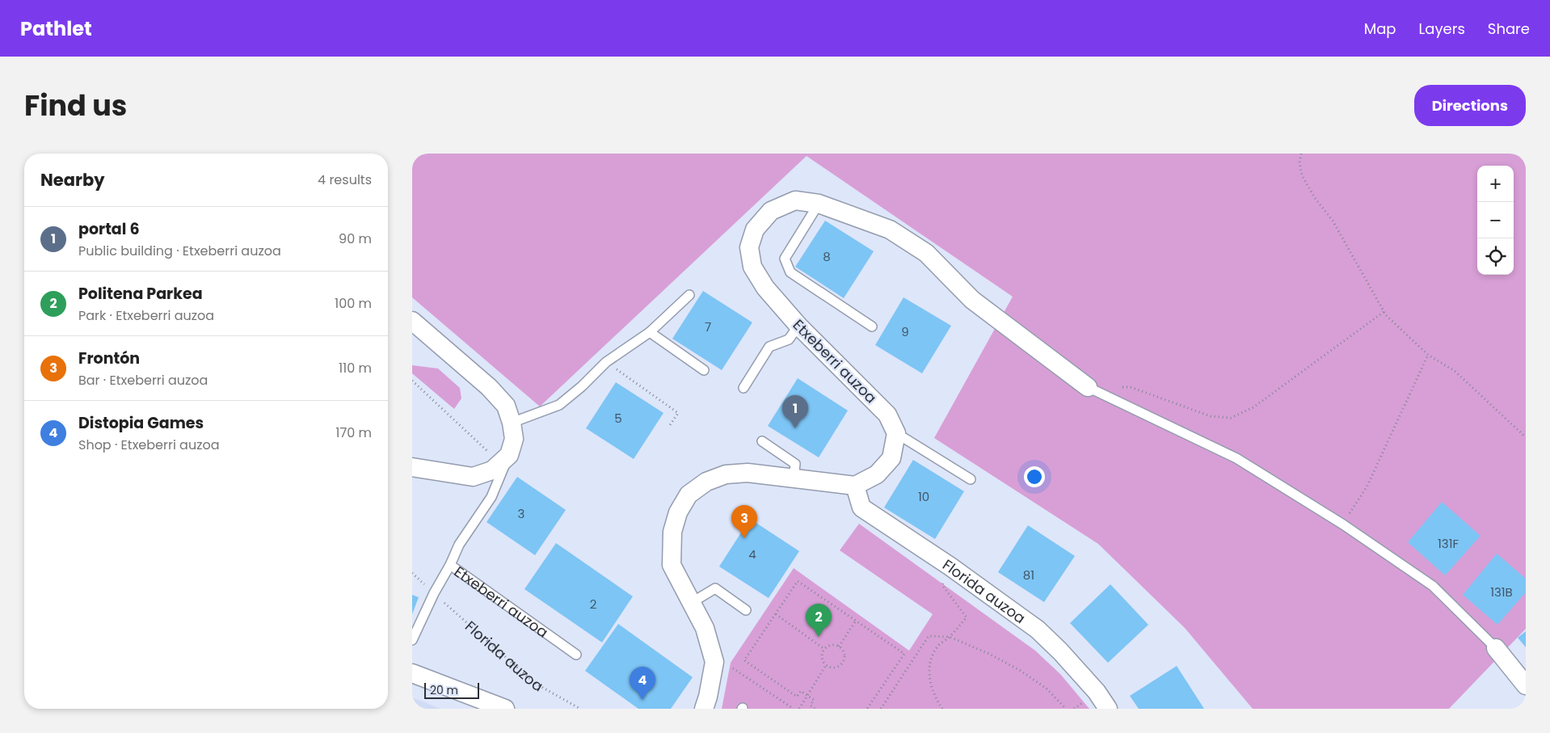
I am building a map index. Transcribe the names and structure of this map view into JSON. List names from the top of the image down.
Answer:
{
  "streets": {
    "street": ["Etxeberri auzoa", "Florida auzoa"]
  },
  "house_numbers": [
    "8",
    "7",
    "9",
    "5",
    "10",
    "3",
    "131F",
    "4",
    "81",
    "131B",
    "2"
  ],
  "scale_bar": "20 m",
  "page": {
    "header": "Pathlet",
    "nav": ["Map", "Layers", "Share"],
    "title": "Find us",
    "buttons": "Directions",
    "heading": ["Nearby", "4 results"],
    "map_buttons": ["+", "−"],
    "list": [
      {
        "mark": "1",
        "name": "portal 6",
        "note": "Public building · Etxeberri auzoa",
        "value": "90 m"
      },
      {
        "mark": "2",
        "name": "Politena Parkea",
        "note": "Park · Etxeberri auzoa",
        "value": "100 m"
      },
      {
        "mark": "3",
        "name": "Frontón",
        "note": "Bar · Etxeberri auzoa",
        "value": "110 m"
      },
      {
        "mark": "4",
        "name": "Distopia Games",
        "note": "Shop · Etxeberri auzoa",
        "value": "170 m"
      }
    ],
    "pins": [
      "1",
      "3",
      "2",
      "4"
    ],
    "scale": "20 m"
  }
}
